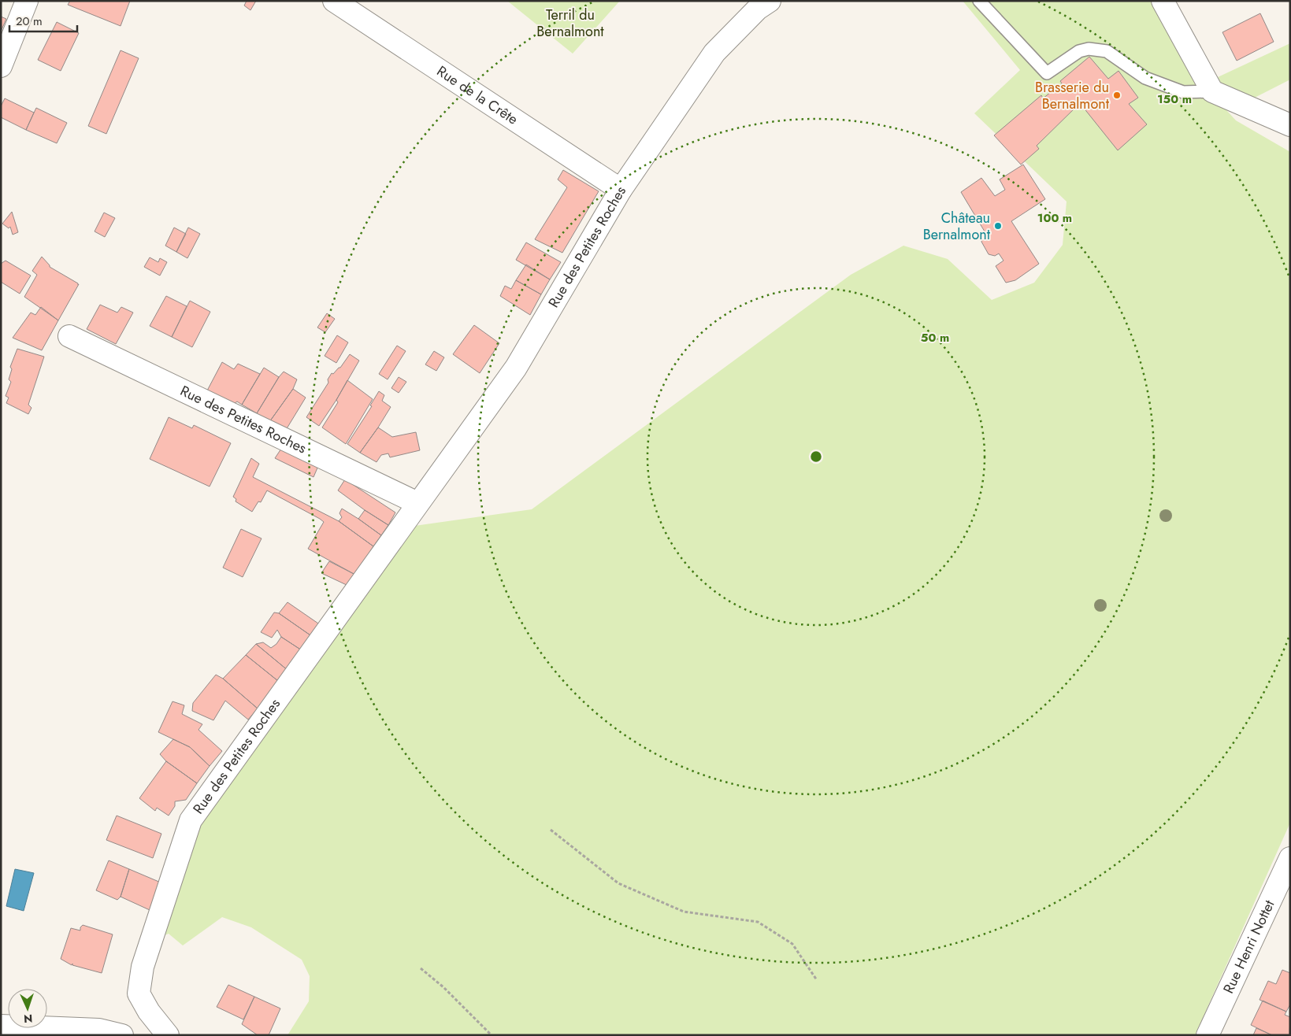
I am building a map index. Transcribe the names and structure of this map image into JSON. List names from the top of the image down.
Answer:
{
  "streets": {
    "street": ["Rue de la Crête", "Rue des Petites Roches", "Rue Henri Nottet"]
  },
  "crossings": [
    ["Rue de la Crête", "Rue des Petites Roches"]
  ],
  "parks": ["Terril du Bernalmont"],
  "places": ["Brasserie du Bernalmont", "Château Bernalmont"],
  "scale_bar": "20 m",
  "north": "bottom",
  "rings": ["150 m", "100 m", "50 m"]
}
